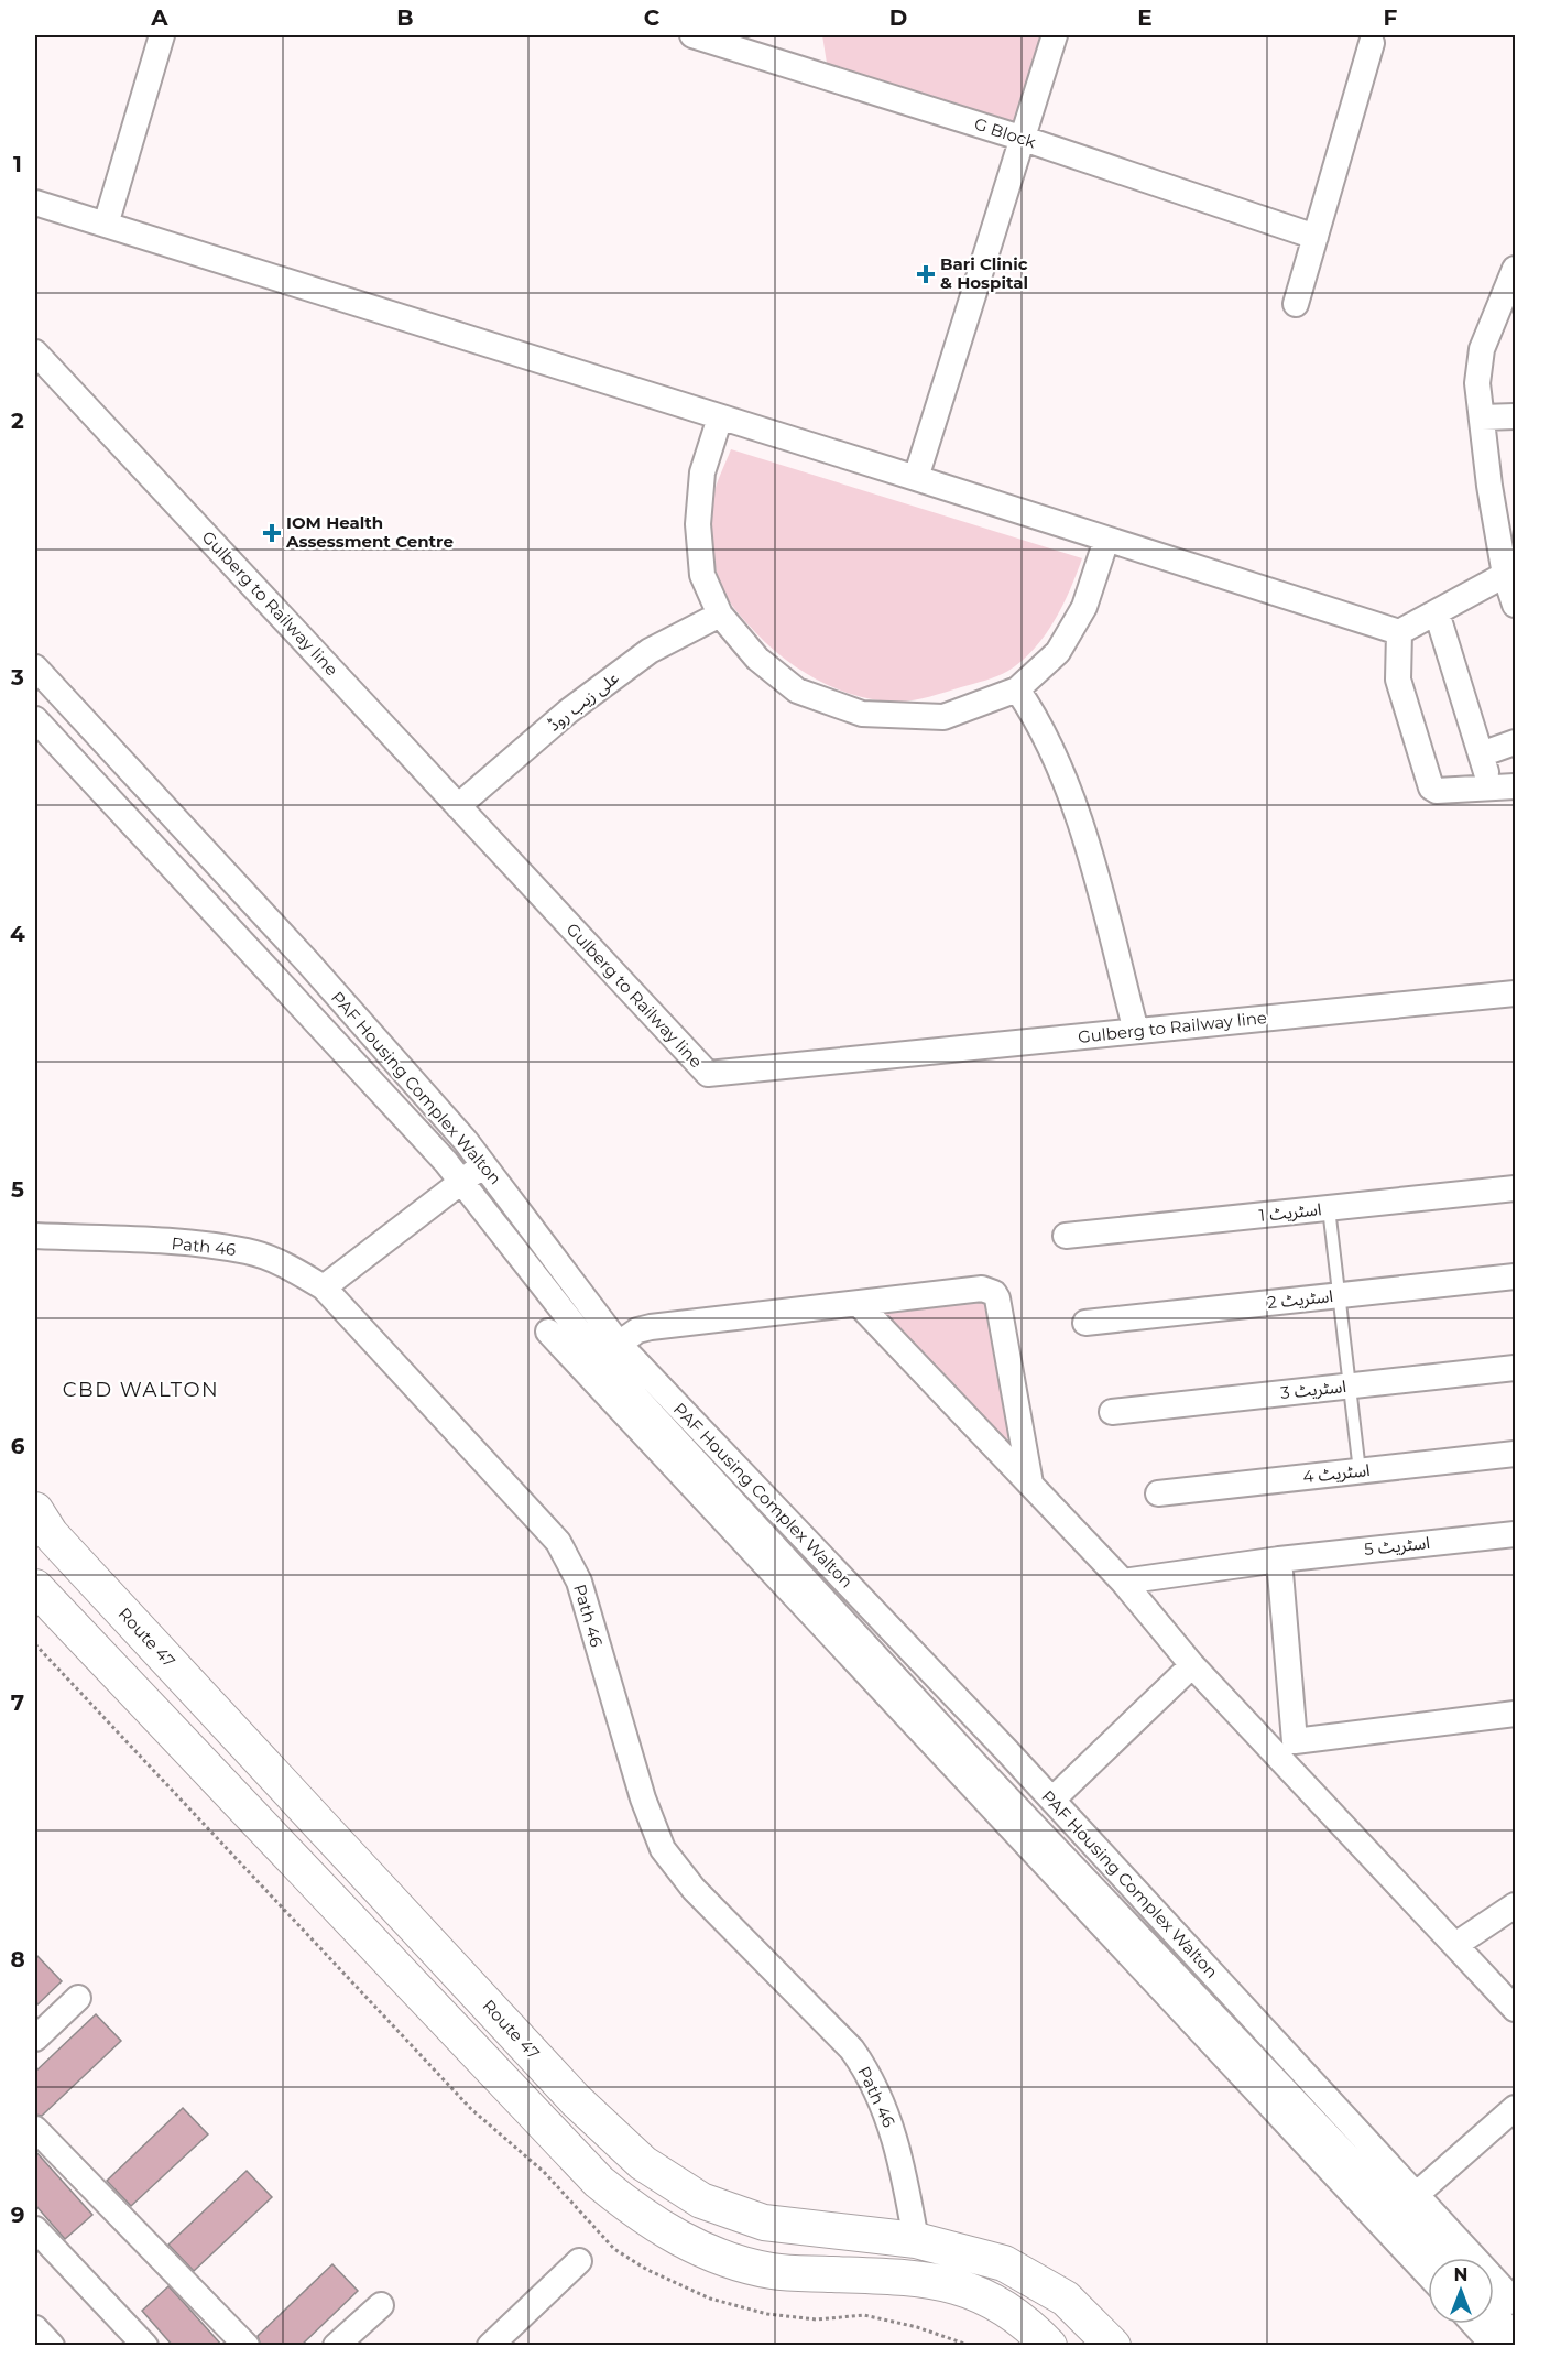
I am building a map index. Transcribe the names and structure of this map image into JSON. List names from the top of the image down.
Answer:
{
  "streets": {
    "street": [
      "G Block",
      "Gulberg to Railway line",
      "علی زیب روڈ",
      "PAF Housing Complex Walton",
      "اسٹریٹ 1",
      "Path 46",
      "اسٹریٹ 2",
      "اسٹریٹ 3",
      "اسٹریٹ 4",
      "اسٹریٹ 5",
      "Route 47"
    ]
  },
  "crossings": [
    ["Gulberg to Railway line", "علی زیب روڈ"],
    ["Path 46", "Route 47"]
  ],
  "districts": ["CBD WALTON"],
  "places": {
    "health": ["Bari Clinic & Hospital", "IOM Health Assessment Centre"]
  },
  "north": "top",
  "grid": {
    "columns": [
      "A",
      "B",
      "C",
      "D",
      "E",
      "F"
    ],
    "rows": [
      "1",
      "2",
      "3",
      "4",
      "5",
      "6",
      "7",
      "8",
      "9"
    ]
  }
}
